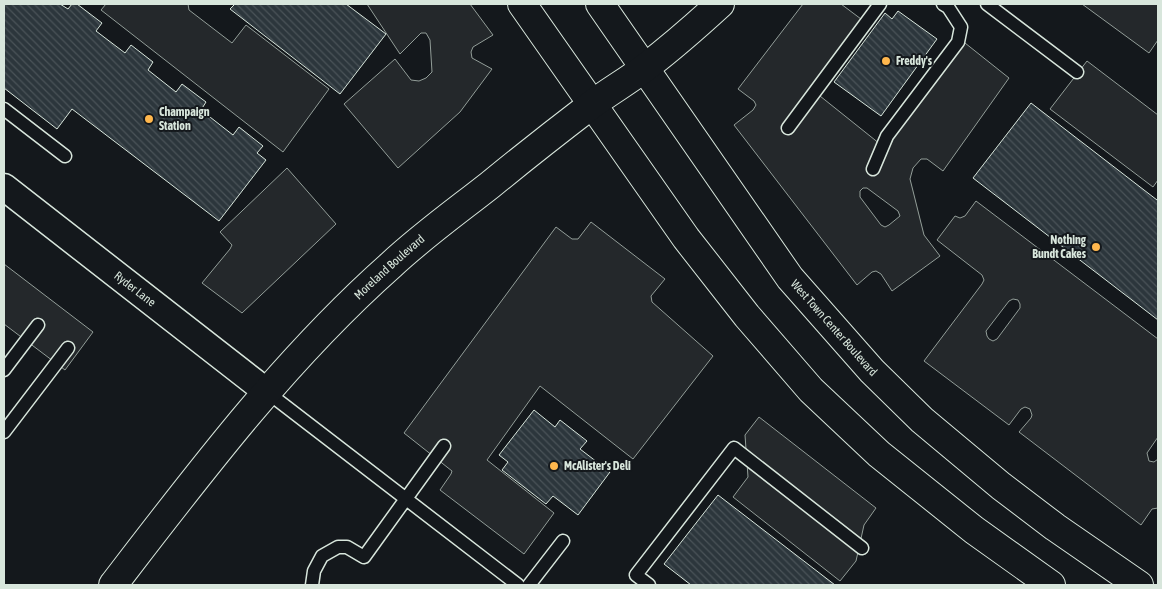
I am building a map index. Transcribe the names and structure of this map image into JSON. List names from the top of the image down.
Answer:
{
  "streets": {
    "main road": ["Moreland Boulevard", "West Town Center Boulevard"],
    "street": ["Ryder Lane"]
  },
  "crossings": [
    ["Moreland Boulevard", "Ryder Lane"],
    ["Moreland Boulevard", "West Town Center Boulevard"]
  ],
  "places": [
    "Freddy's",
    "Champaign Station",
    "Nothing Bundt Cakes",
    "McAlister's Deli"
  ]
}
